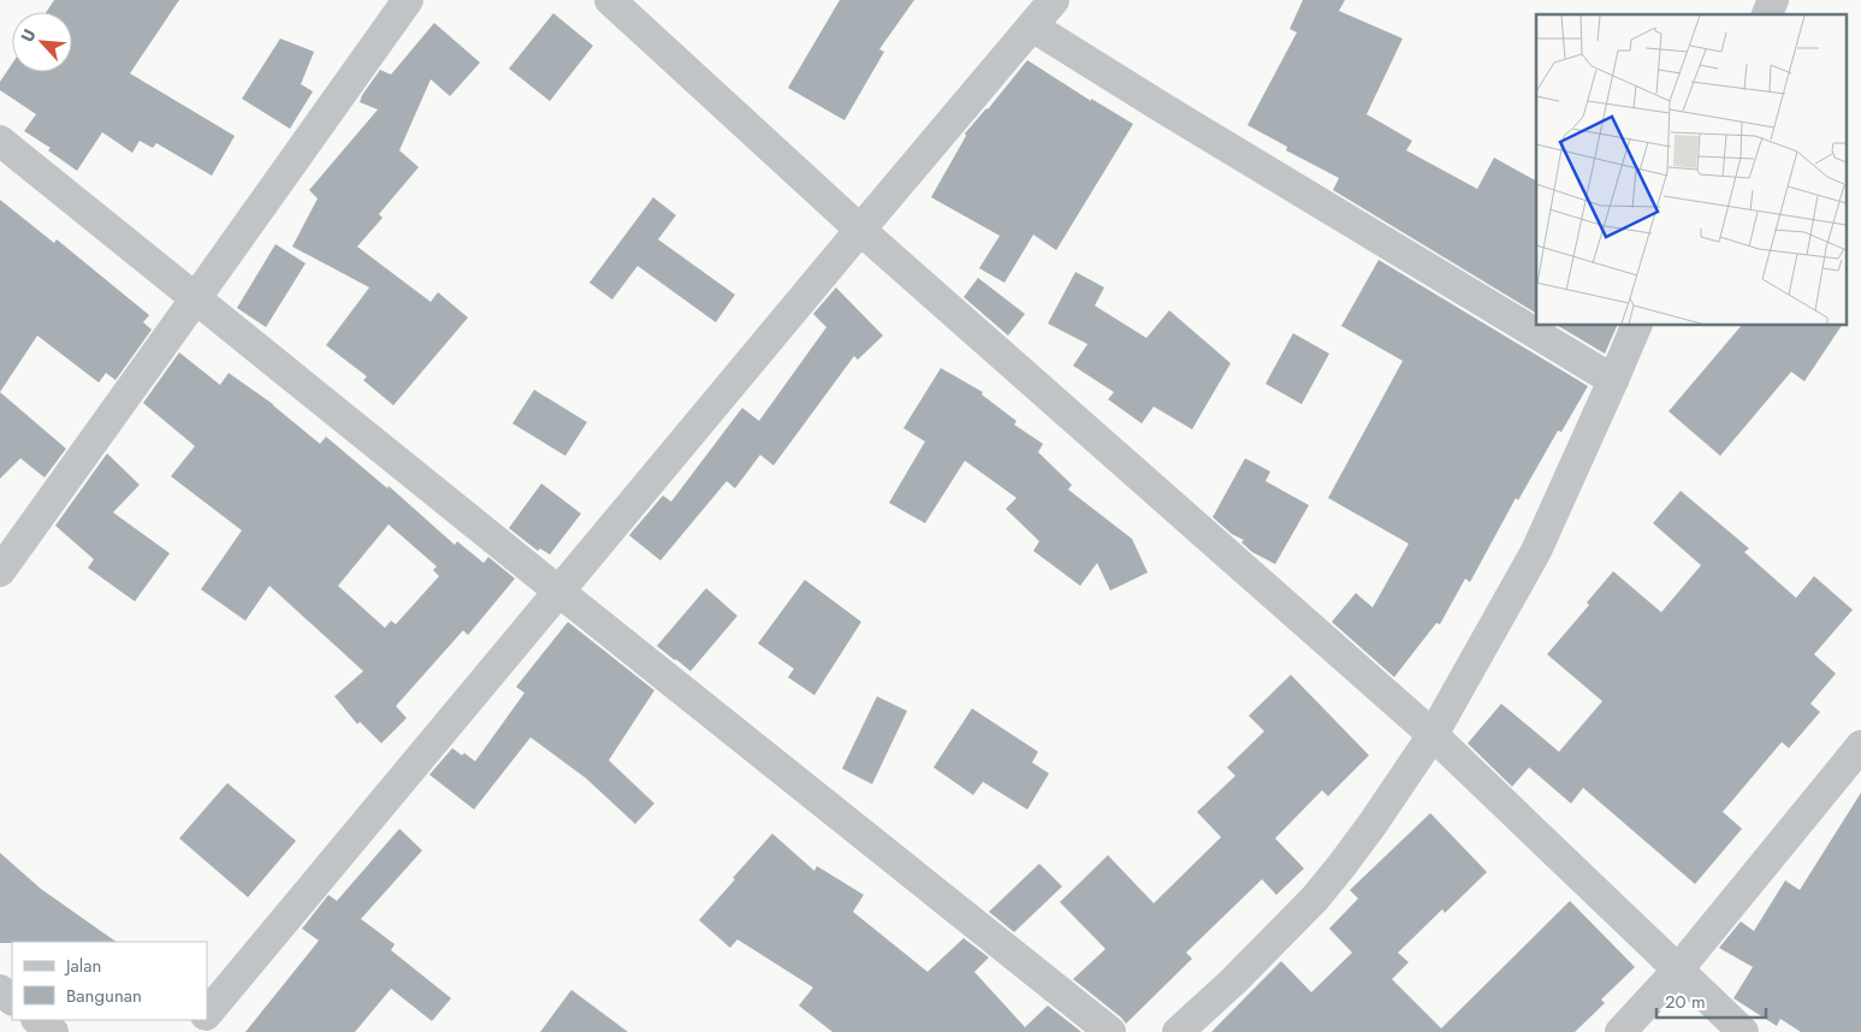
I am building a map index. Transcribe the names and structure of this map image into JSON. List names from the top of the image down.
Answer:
{
  "legend": ["Jalan", "Bangunan"],
  "scale_bar": "20 m",
  "north": "top left"
}
